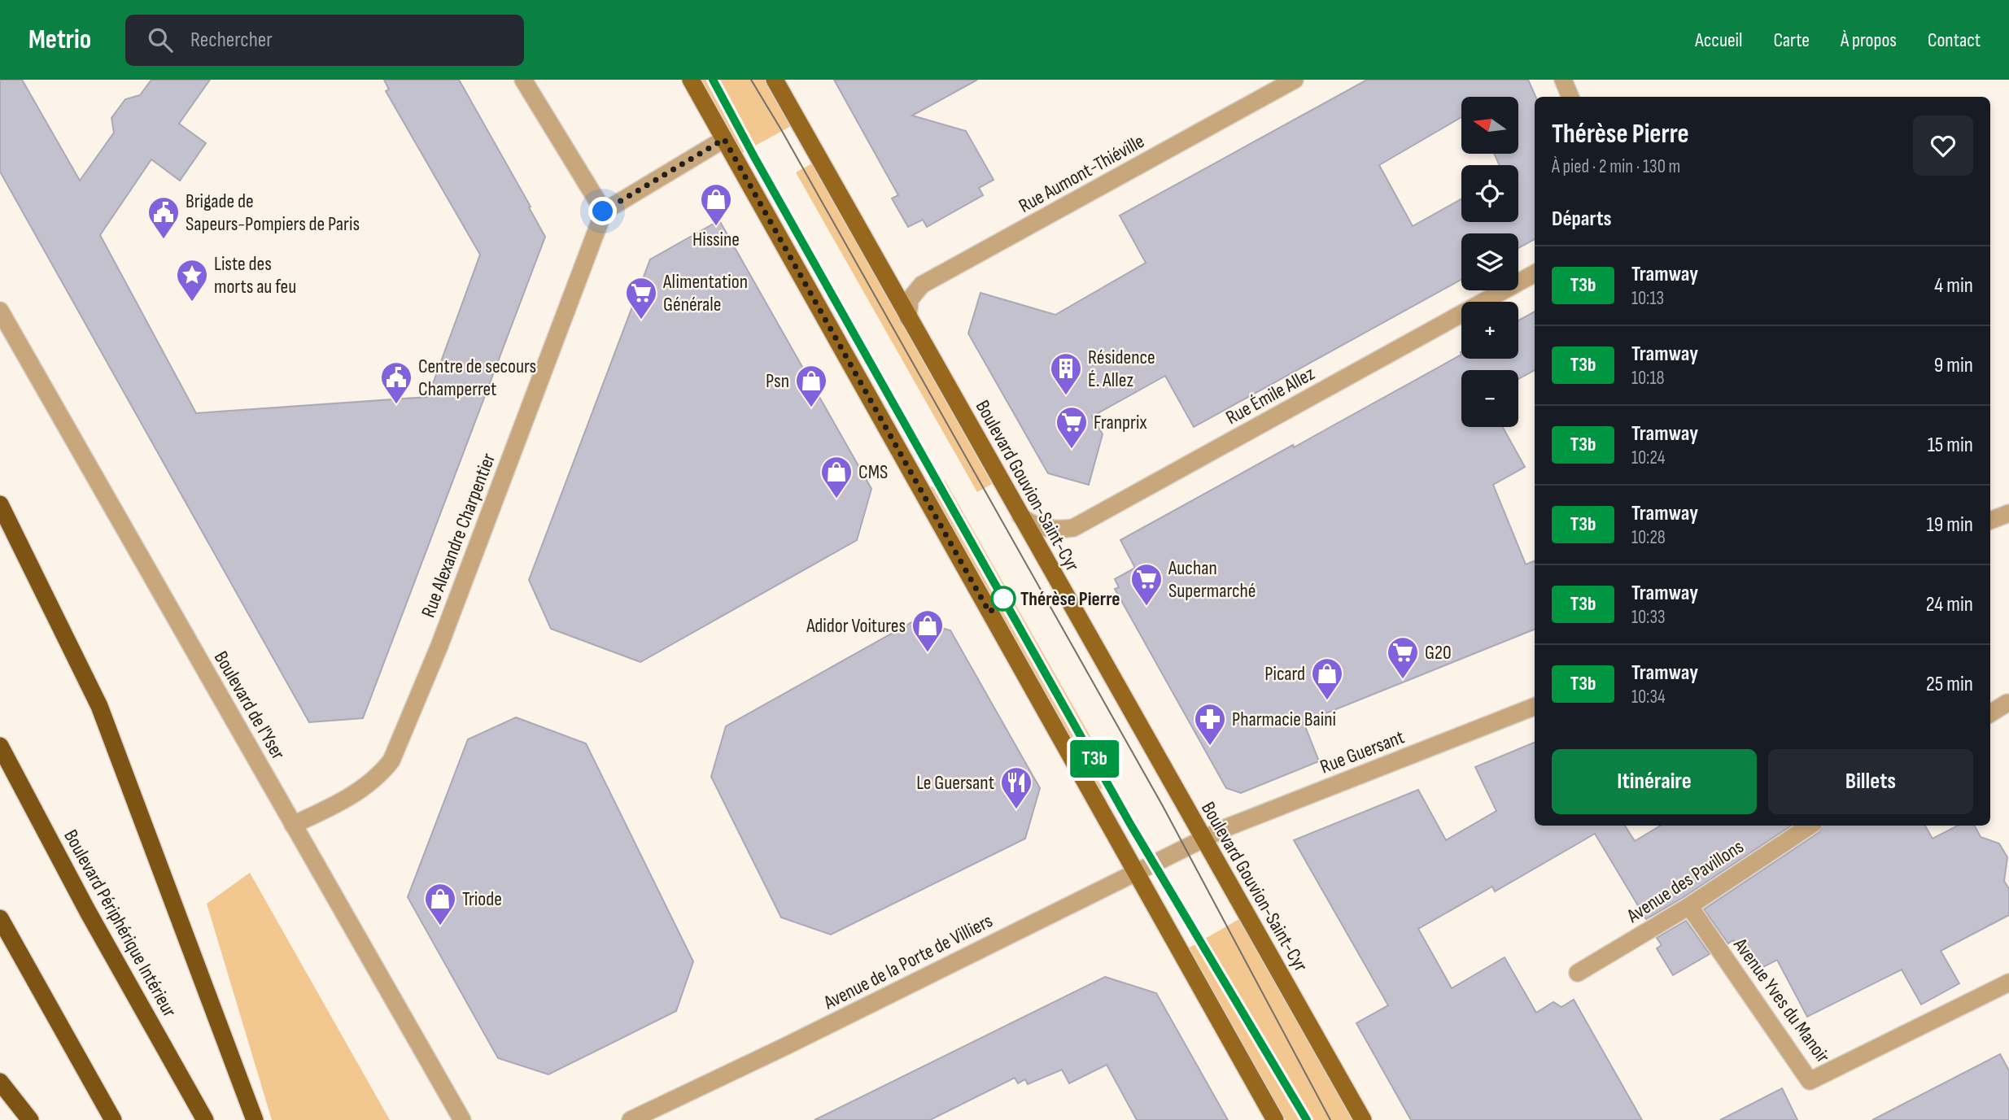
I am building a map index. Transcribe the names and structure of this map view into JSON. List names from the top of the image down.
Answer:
{
  "streets": {
    "highway": ["Boulevard Périphérique Intérieur"],
    "main road": ["Boulevard Gouvion-Saint-Cyr"],
    "street": [
      "Rue Aumont-Thiéville",
      "Rue Émile Allez",
      "Rue Alexandre Charpentier",
      "Boulevard de l'Yser",
      "Rue Guersant",
      "Avenue des Pavillons",
      "Avenue de la Porte de Villiers",
      "Avenue Yves du Manoir"
    ]
  },
  "crossings": [
    ["Rue Aumont-Thiéville", "Boulevard Gouvion-Saint-Cyr"],
    ["Rue Émile Allez", "Boulevard Gouvion-Saint-Cyr"],
    ["Boulevard Gouvion-Saint-Cyr", "Rue Guersant"],
    ["Boulevard Gouvion-Saint-Cyr", "Avenue de la Porte de Villiers"],
    ["Rue Alexandre Charpentier", "Boulevard de l'Yser"],
    ["Rue Guersant", "Avenue de la Porte de Villiers"],
    ["Avenue des Pavillons", "Avenue Yves du Manoir"]
  ],
  "places": {
    "shop": [
      "Hissine",
      "Psn",
      "CMS",
      "Adidor Voitures",
      "Picard",
      "Triode"
    ],
    "public building": ["Brigade de Sapeurs-Pompiers de Paris", "Centre de secours Champerret"],
    "place": ["Liste des morts au feu"],
    "supermarket": [
      "Alimentation Générale",
      "Franprix",
      "Auchan Supermarché",
      "G20"
    ],
    "building": ["Résidence É. Allez"],
    "other": ["Thérèse Pierre"],
    "pharmacy": ["Pharmacie Baini"],
    "restaurant": ["Le Guersant"]
  },
  "lines": ["tram line T3b"],
  "north": "left",
  "page": {
    "header": "Metrio",
    "search": "Rechercher",
    "nav": [
      "Accueil",
      "Carte",
      "À propos",
      "Contact"
    ],
    "on_map": "T3b",
    "map_buttons": ["+", "−"],
    "heading": [
      ["Thérèse Pierre", "À pied · 2 min · 130 m"],
      "Départs"
    ],
    "list": [
      {
        "mark": "T3b",
        "name": "Tramway",
        "note": "10:13",
        "value": "4 min"
      },
      {
        "mark": "T3b",
        "name": "Tramway",
        "note": "10:18",
        "value": "9 min"
      },
      {
        "mark": "T3b",
        "name": "Tramway",
        "note": "10:24",
        "value": "15 min"
      },
      {
        "mark": "T3b",
        "name": "Tramway",
        "note": "10:28",
        "value": "19 min"
      },
      {
        "mark": "T3b",
        "name": "Tramway",
        "note": "10:33",
        "value": "24 min"
      },
      {
        "mark": "T3b",
        "name": "Tramway",
        "note": "10:34",
        "value": "25 min"
      }
    ],
    "buttons": ["Itinéraire", "Billets"]
  }
}
